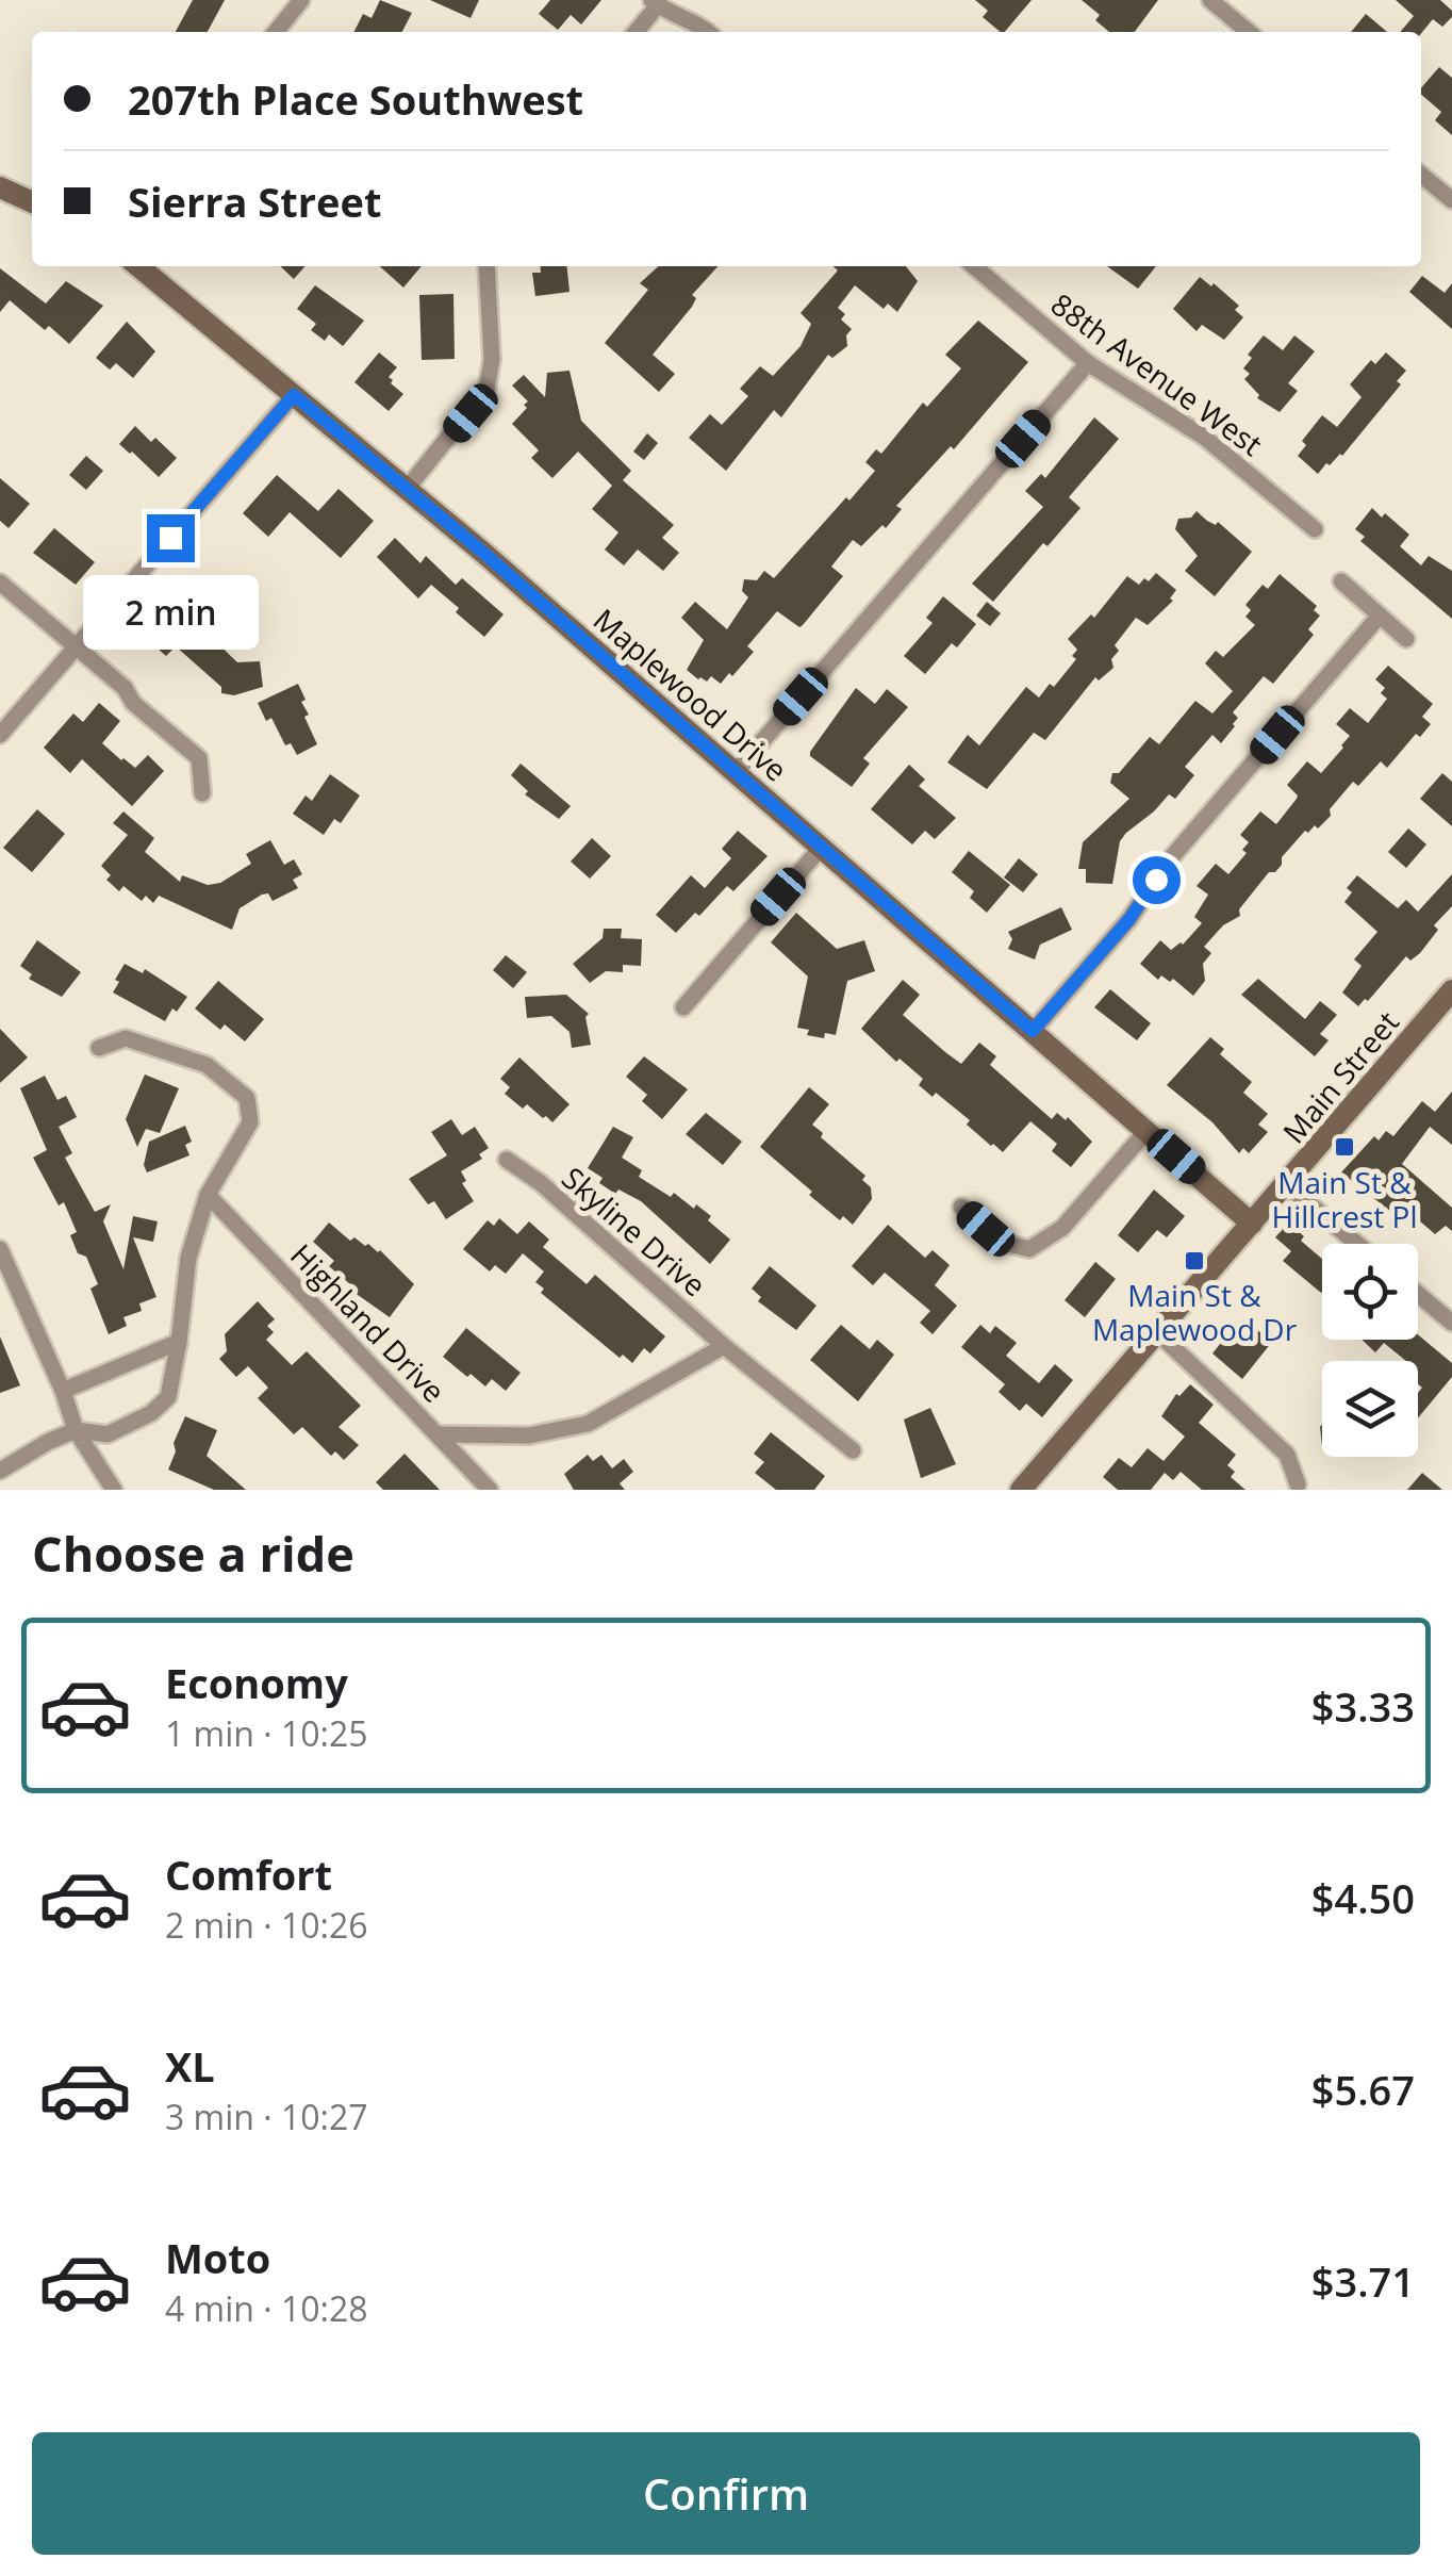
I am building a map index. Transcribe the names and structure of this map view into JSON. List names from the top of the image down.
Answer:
{
  "streets": {
    "street": [
      "88th Avenue West",
      "Maplewood Drive",
      "Main Street",
      "Skyline Drive",
      "Highland Drive"
    ]
  },
  "crossings": [
    ["Maplewood Drive", "Main Street"]
  ],
  "places": {
    "transit": ["Main St & Hillcrest Pl", "Main St & Maplewood Dr"]
  },
  "page": {
    "banner": ["207th Place Southwest", "Sierra Street"],
    "bubble": "2 min",
    "heading": "Choose a ride",
    "list": [
      {
        "name": "Economy",
        "note": "1 min · 10:25",
        "value": "$3.33"
      },
      {
        "name": "Comfort",
        "note": "2 min · 10:26",
        "value": "$4.50"
      },
      {
        "name": "XL",
        "note": "3 min · 10:27",
        "value": "$5.67"
      },
      {
        "name": "Moto",
        "note": "4 min · 10:28",
        "value": "$3.71"
      }
    ],
    "buttons": "Confirm"
  }
}
